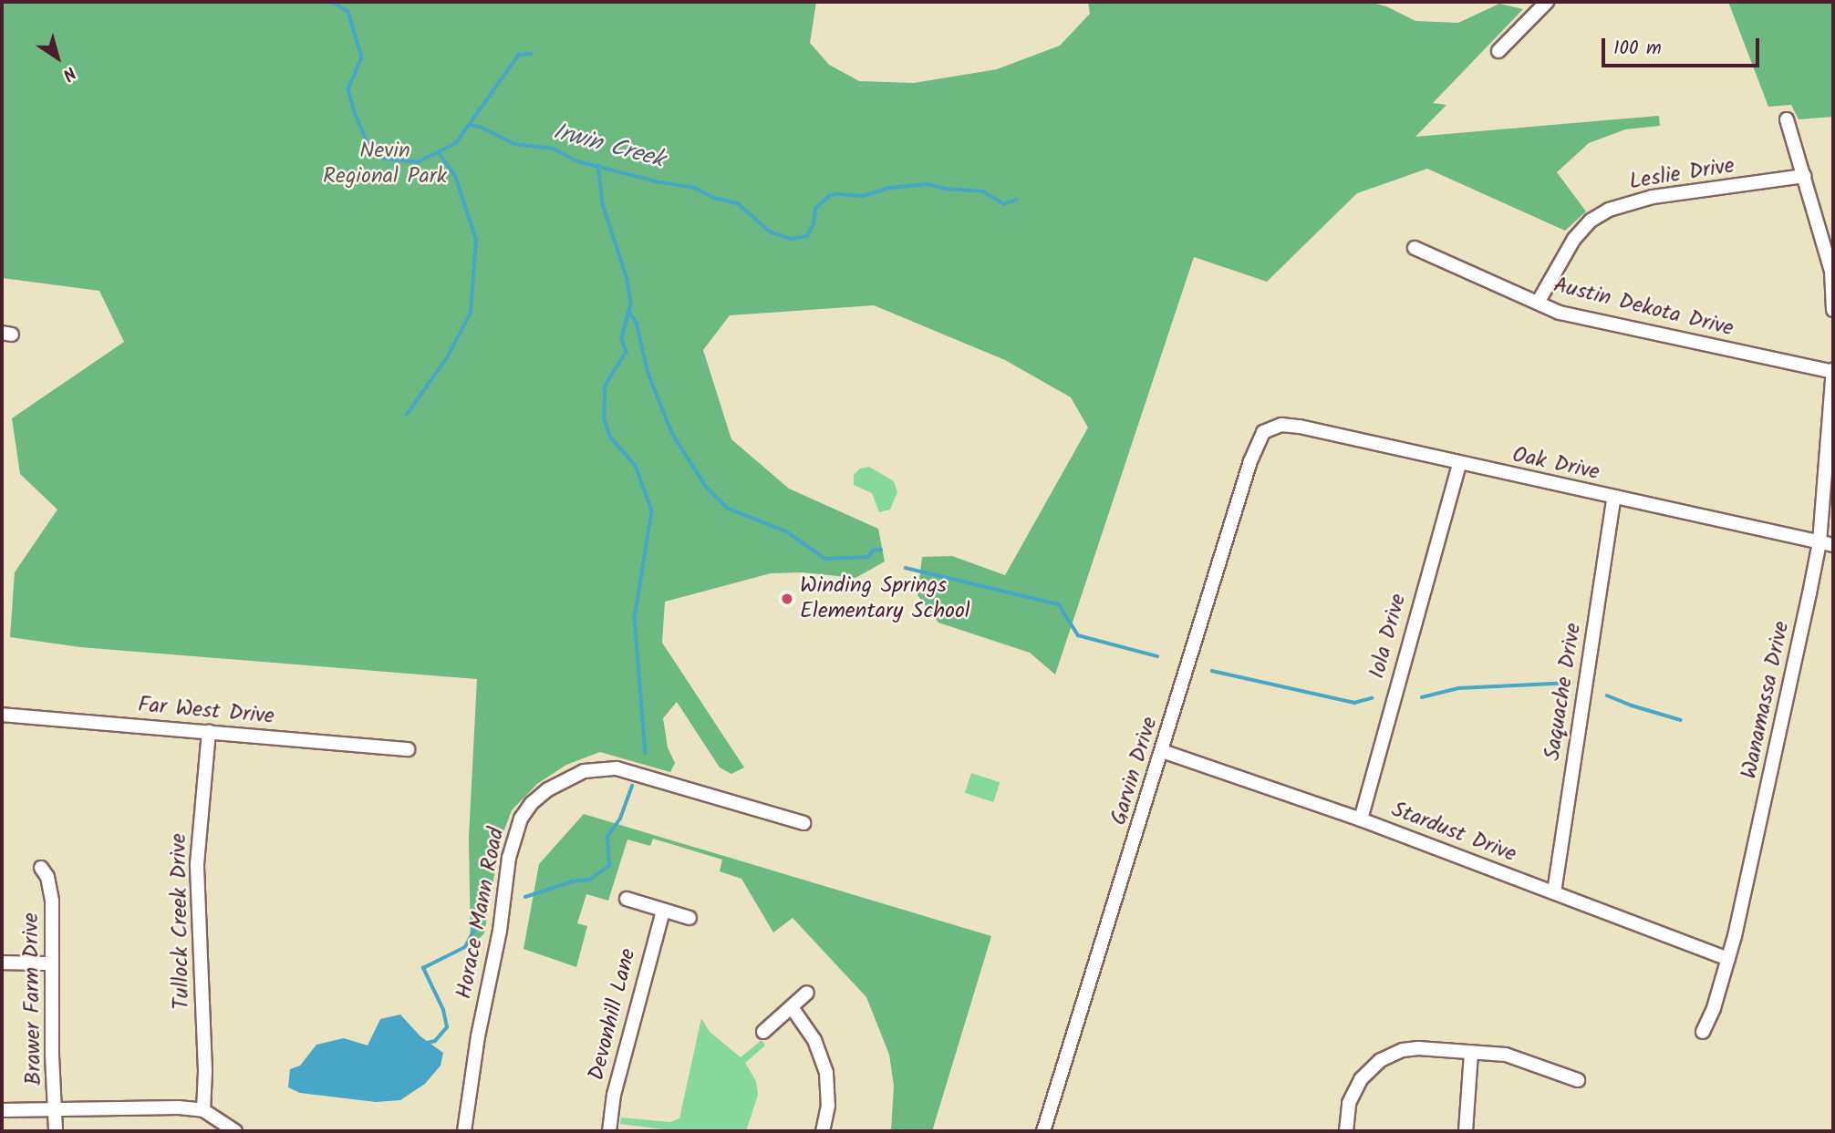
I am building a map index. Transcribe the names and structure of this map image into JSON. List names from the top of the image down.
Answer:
{
  "streets": {
    "street": [
      "Leslie Drive",
      "Austin Dekota Drive",
      "Oak Drive",
      "Iola Drive",
      "Saquache Drive",
      "Wanamassa Drive",
      "Far West Drive",
      "Garvin Drive",
      "Stardust Drive",
      "Horace Mann Road",
      "Tullock Creek Drive",
      "Brawer Farm Drive",
      "Devonhill Lane"
    ]
  },
  "crossings": [
    ["Leslie Drive", "Austin Dekota Drive"],
    ["Austin Dekota Drive", "Wanamassa Drive"],
    ["Oak Drive", "Iola Drive"],
    ["Oak Drive", "Saquache Drive"],
    ["Oak Drive", "Wanamassa Drive"],
    ["Oak Drive", "Garvin Drive"],
    ["Iola Drive", "Stardust Drive"],
    ["Saquache Drive", "Stardust Drive"],
    ["Wanamassa Drive", "Stardust Drive"],
    ["Far West Drive", "Tullock Creek Drive"],
    ["Garvin Drive", "Stardust Drive"]
  ],
  "water": ["Irwin Creek"],
  "parks": ["Nevin Regional Park"],
  "places": ["Winding Springs Elementary School"],
  "scale_bar": "100 m",
  "north": "bottom right"
}
